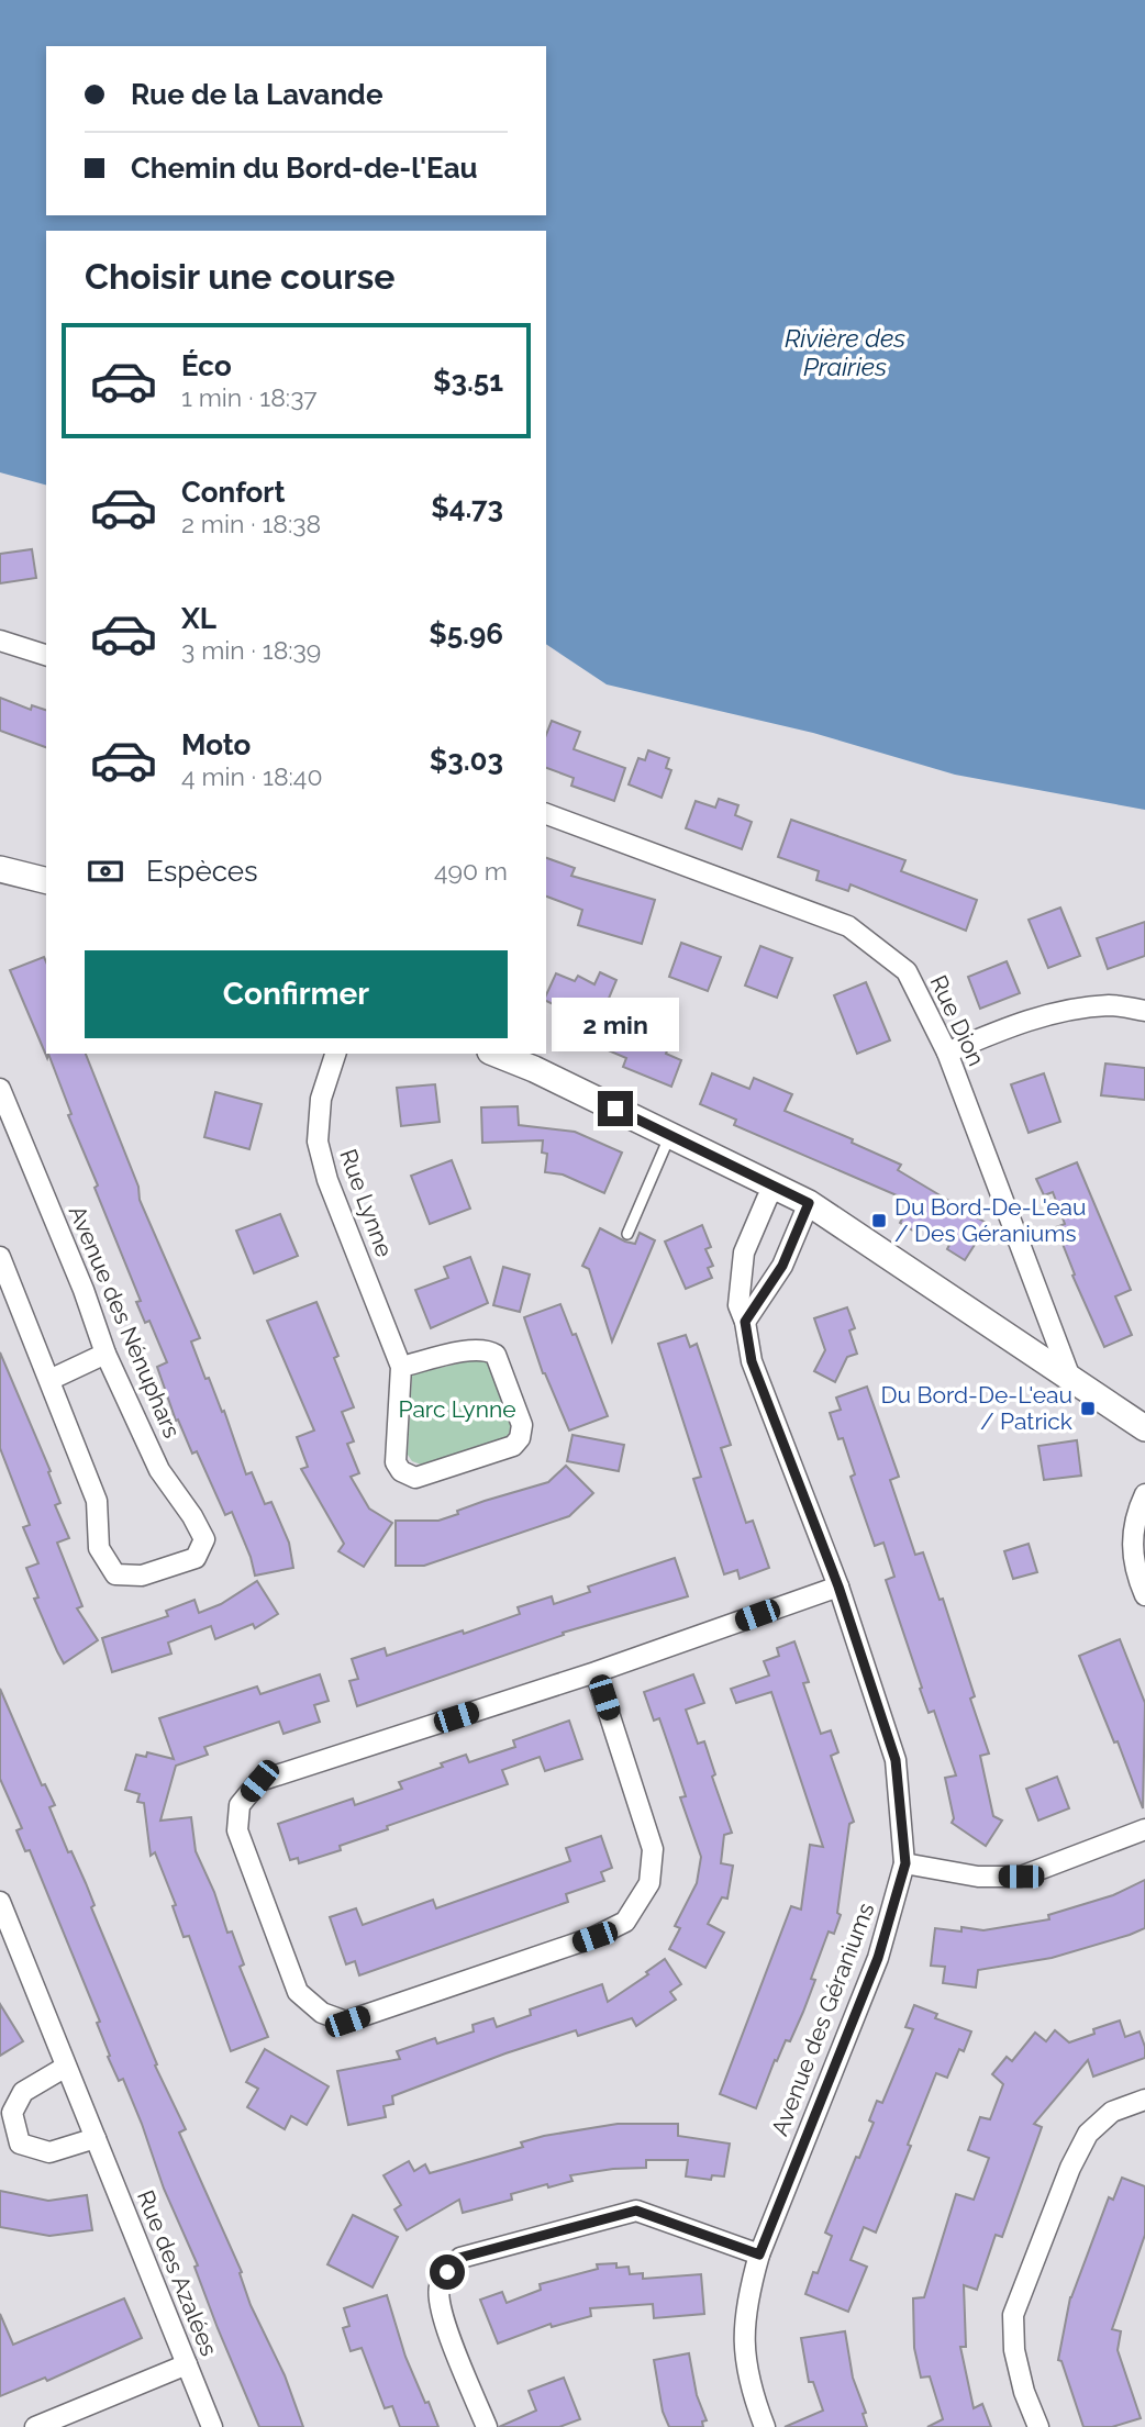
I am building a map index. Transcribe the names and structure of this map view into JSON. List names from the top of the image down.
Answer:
{
  "streets": {
    "street": [
      "Rue Dion",
      "Rue Lynne",
      "Avenue des Nénuphars",
      "Avenue des Géraniums",
      "Rue des Azalées"
    ]
  },
  "water": ["Rivière des Prairies"],
  "parks": ["Parc Lynne"],
  "places": {
    "transit": ["Du Bord-De-L'eau / Des Géraniums", "Du Bord-De-L'eau / Patrick"]
  },
  "page": {
    "banner": ["Rue de la Lavande", "Chemin du Bord-de-l'Eau"],
    "heading": "Choisir une course",
    "list": [
      {
        "name": "Éco",
        "note": "1 min · 18:37",
        "value": "$3.51"
      },
      {
        "name": "Confort",
        "note": "2 min · 18:38",
        "value": "$4.73"
      },
      {
        "name": "XL",
        "note": "3 min · 18:39",
        "value": "$5.96"
      },
      {
        "name": "Moto",
        "note": "4 min · 18:40",
        "value": "$3.03"
      }
    ],
    "pay": ["Espèces", "490 m"],
    "buttons": "Confirmer",
    "bubble": "2 min"
  }
}
